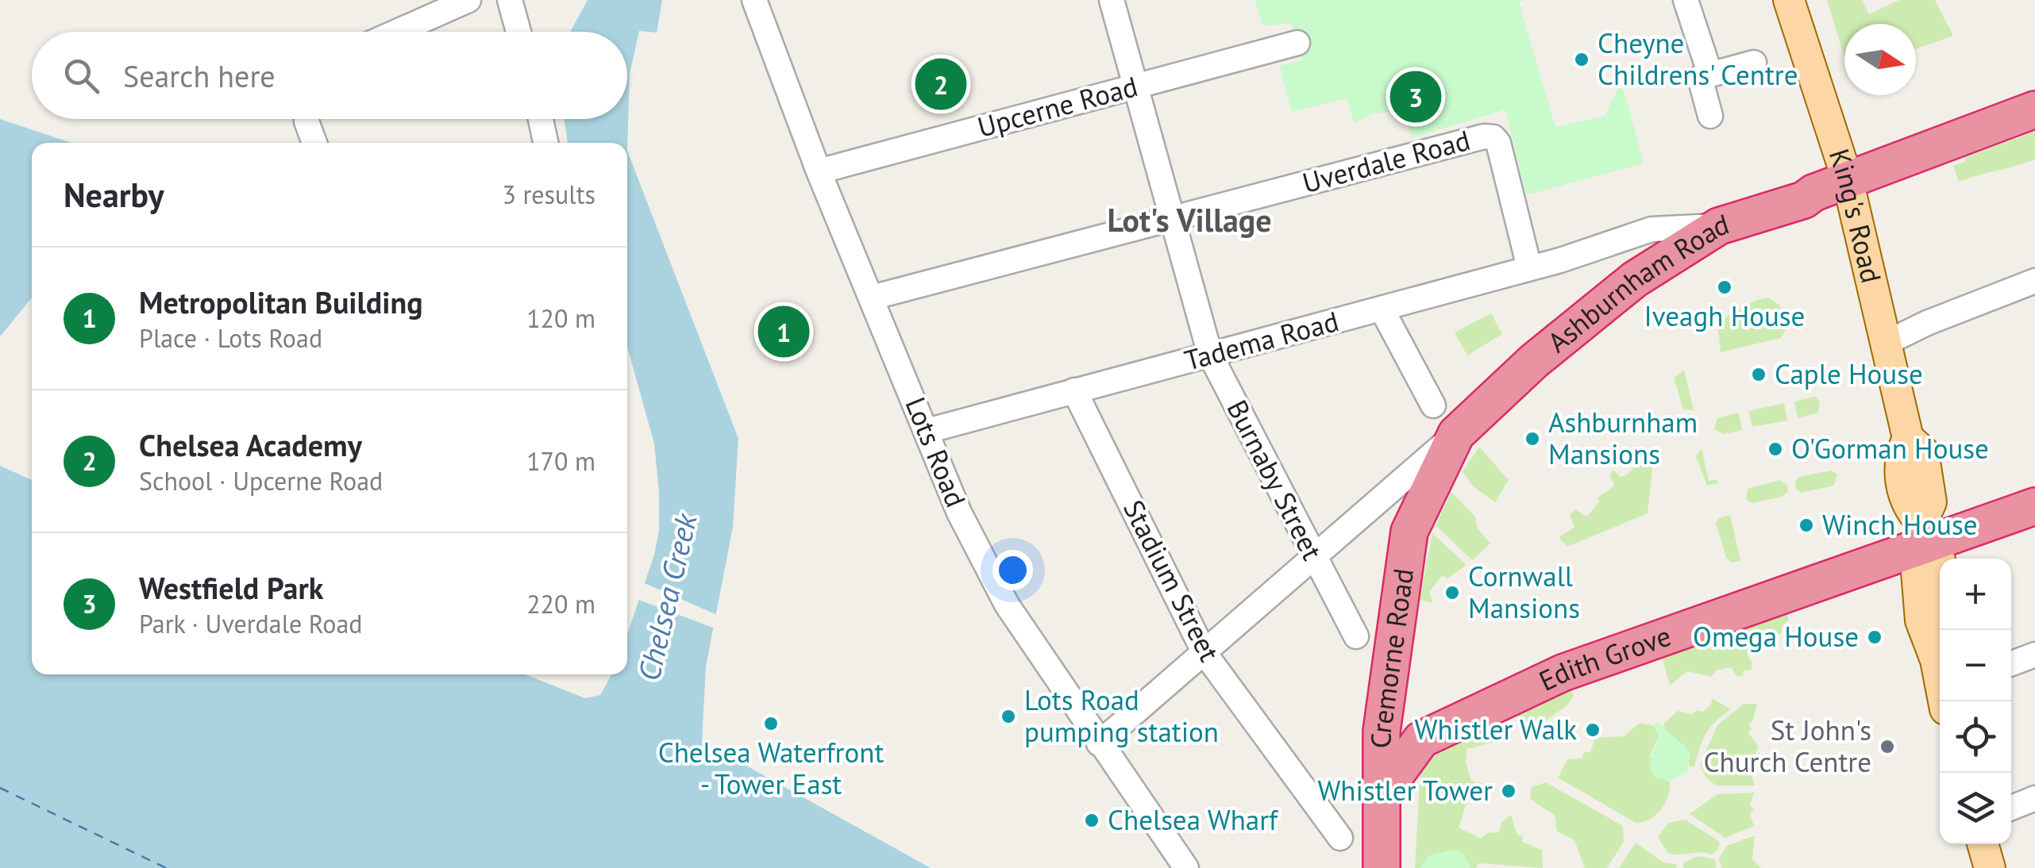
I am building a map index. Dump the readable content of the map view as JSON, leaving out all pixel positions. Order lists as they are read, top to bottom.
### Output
{
  "streets": {
    "highway": ["Ashburnham Road", "Edith Grove", "Cremorne Road"],
    "main road": ["King's Road"],
    "street": [
      "Upcerne Road",
      "Uverdale Road",
      "Tadema Road",
      "Lots Road",
      "Burnaby Street",
      "Stadium Street"
    ]
  },
  "crossings": [
    ["Upcerne Road", "Lots Road"],
    ["Upcerne Road", "Burnaby Street"],
    ["Uverdale Road", "Tadema Road"],
    ["Uverdale Road", "Lots Road"],
    ["Uverdale Road", "Burnaby Street"],
    ["King's Road", "Ashburnham Road"],
    ["King's Road", "Edith Grove"],
    ["Ashburnham Road", "Tadema Road"],
    ["Ashburnham Road", "Lots Road"],
    ["Ashburnham Road", "Burnaby Street"],
    ["Ashburnham Road", "Stadium Street"],
    ["Ashburnham Road", "Cremorne Road"],
    ["Tadema Road", "Lots Road"],
    ["Tadema Road", "Burnaby Street"],
    ["Tadema Road", "Stadium Street"],
    ["Edith Grove", "Cremorne Road"]
  ],
  "districts": ["Lot's Village"],
  "water": ["Chelsea Creek"],
  "places": [
    "Cheyne Childrens' Centre",
    "Iveagh House",
    "Caple House",
    "Ashburnham Mansions",
    "O'Gorman House",
    "Winch House",
    "Cornwall Mansions",
    "Omega House",
    "Lots Road pumping station",
    "Chelsea Waterfront - Tower East",
    "Whistler Walk",
    "St John's Church Centre",
    "Whistler Tower",
    "Chelsea Wharf"
  ],
  "north": "right",
  "page": {
    "search": "Search here",
    "pins": ["2", "3", "1"],
    "heading": ["Nearby", "3 results"],
    "list": [
      {
        "mark": "1",
        "name": "Metropolitan Building",
        "note": "Place · Lots Road",
        "value": "120 m"
      },
      {
        "mark": "2",
        "name": "Chelsea Academy",
        "note": "School · Upcerne Road",
        "value": "170 m"
      },
      {
        "mark": "3",
        "name": "Westfield Park",
        "note": "Park · Uverdale Road",
        "value": "220 m"
      }
    ],
    "map_buttons": ["+", "−"]
  }
}
